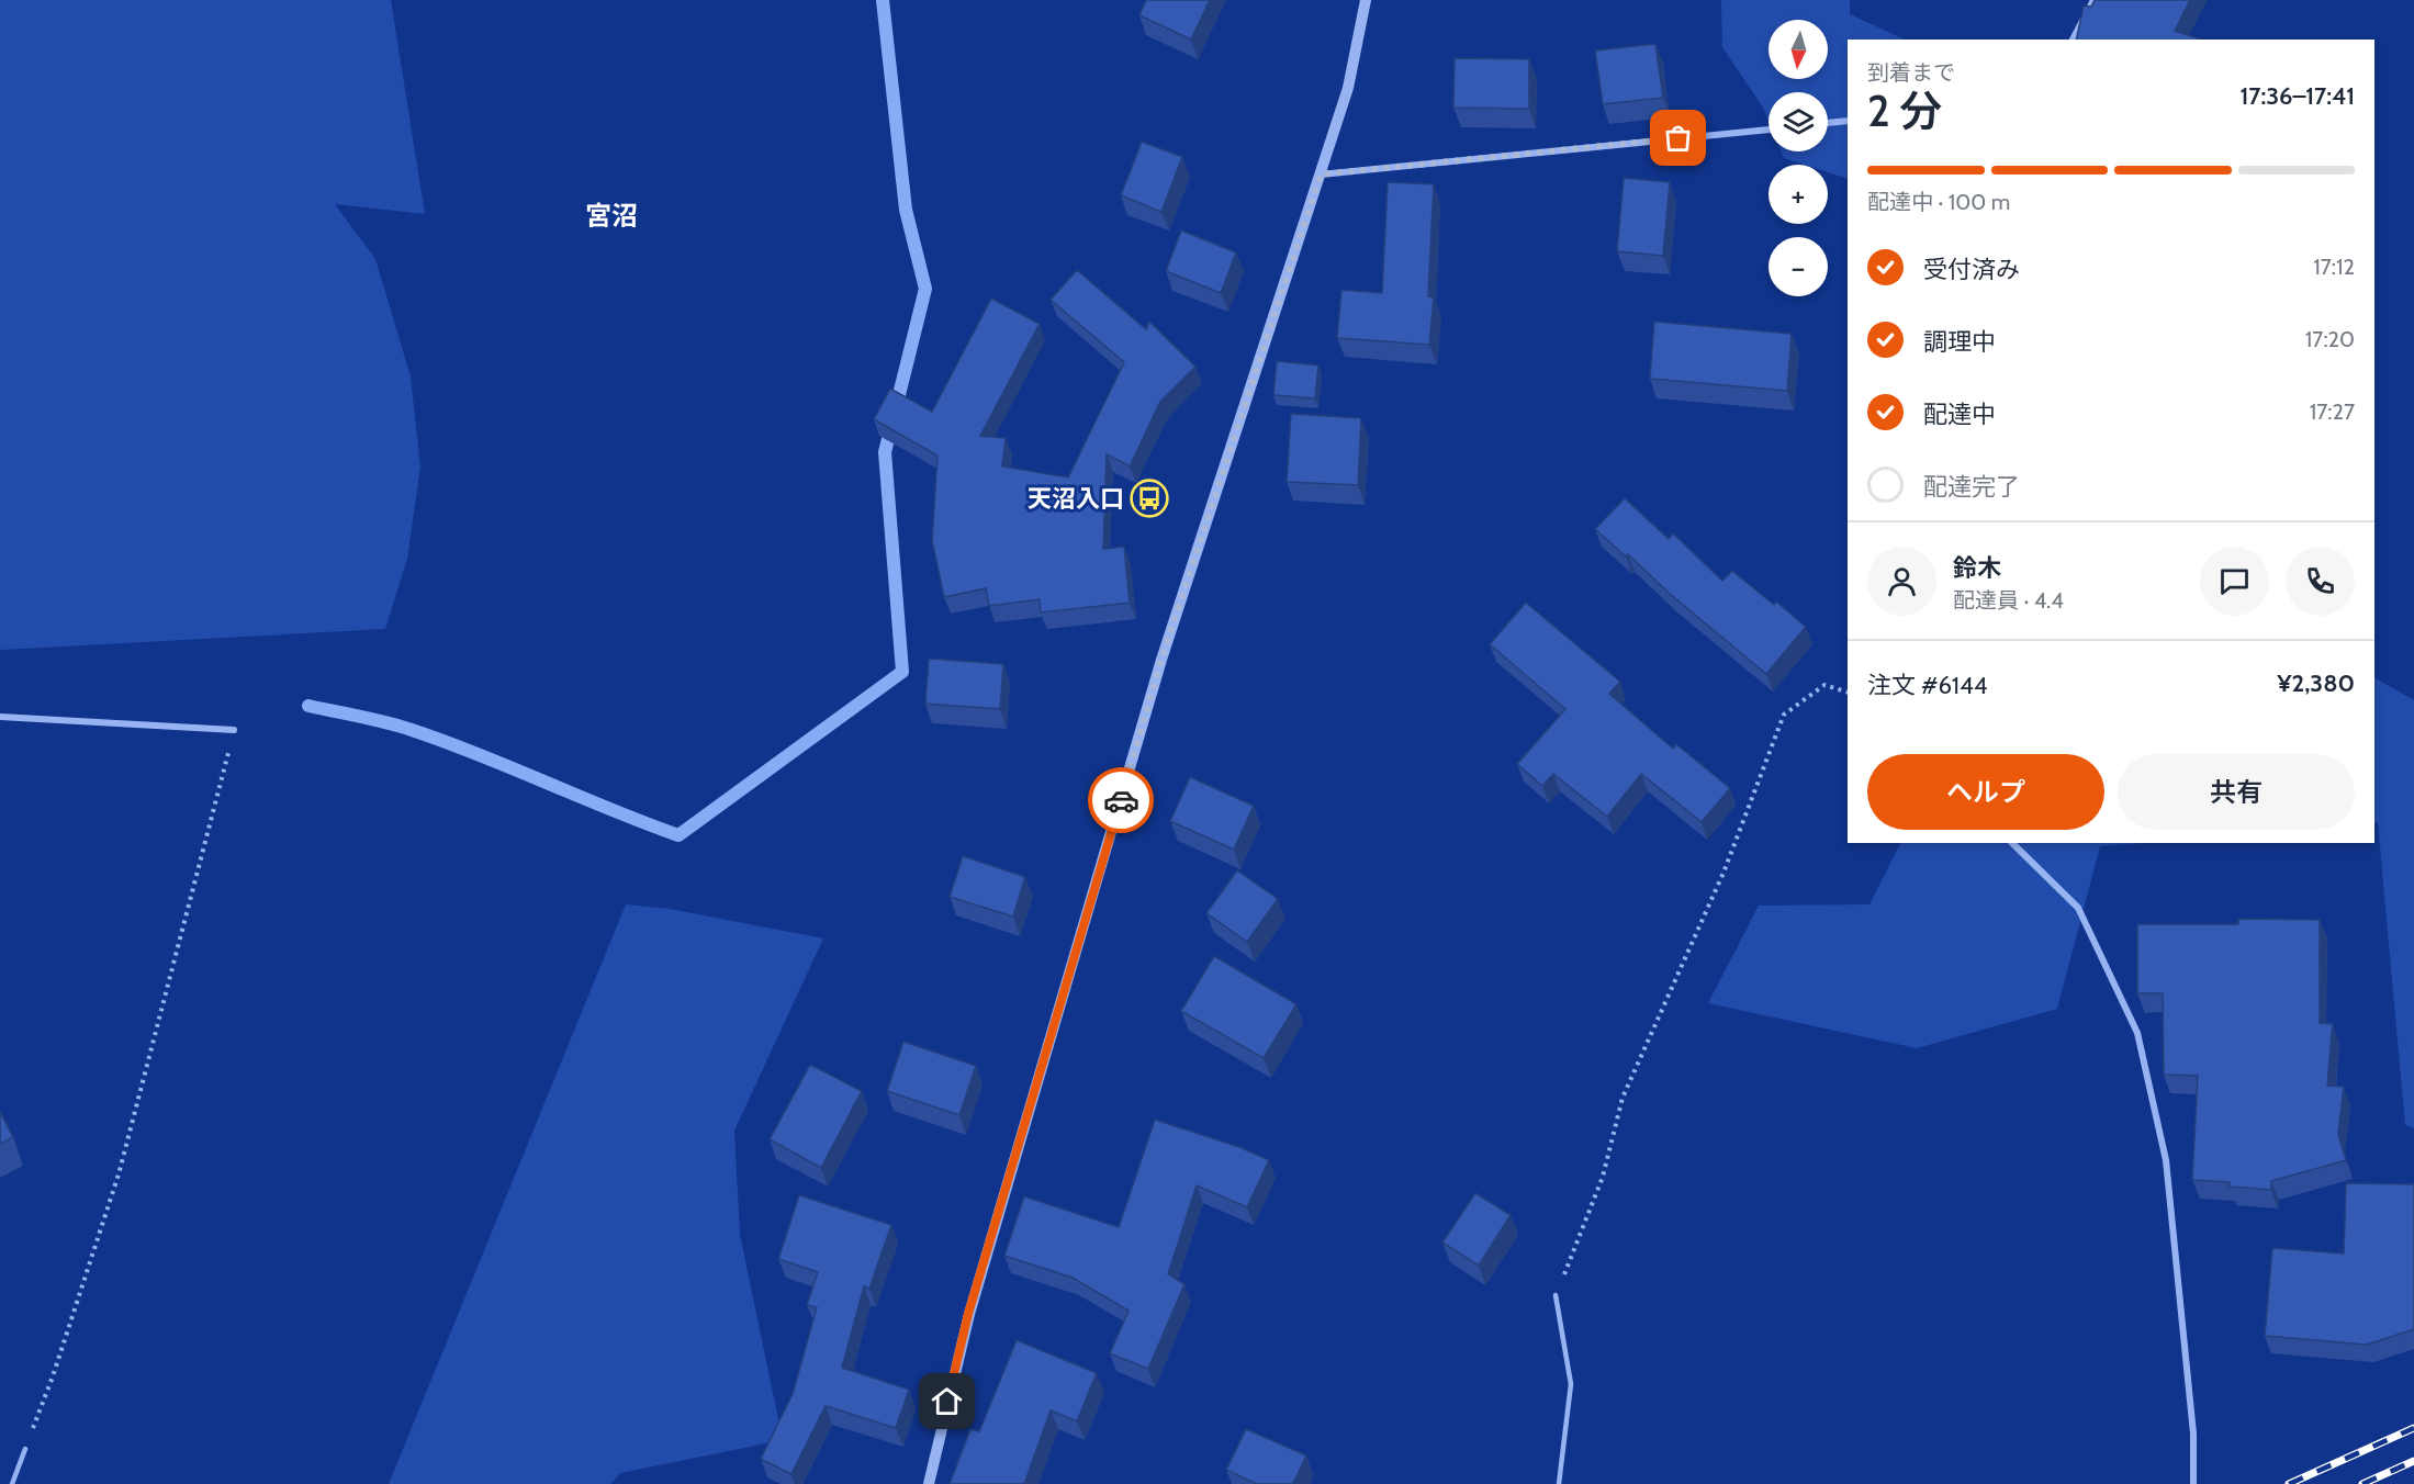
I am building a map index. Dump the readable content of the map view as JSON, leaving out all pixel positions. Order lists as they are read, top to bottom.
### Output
{
  "districts": ["宮沼"],
  "places": {
    "bus stop": ["天沼入口"]
  },
  "north": "bottom",
  "page": {
    "map_buttons": ["+", "−"],
    "heading": ["2 分", "到着まで", "17:36–17:41"],
    "panel": [
      "鈴木",
      "配達員 · 4.4",
      "注文 #6144",
      "¥2,380"
    ],
    "bar": "配達中 · 100 m",
    "list": [
      ["受付済み", "17:12"],
      ["調理中", "17:20"],
      ["配達中", "17:27"],
      "配達完了"
    ],
    "buttons": ["ヘルプ", "共有"]
  }
}
